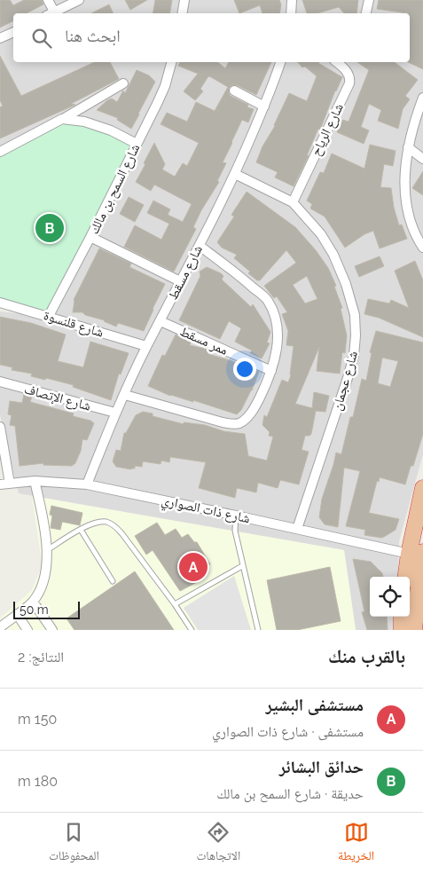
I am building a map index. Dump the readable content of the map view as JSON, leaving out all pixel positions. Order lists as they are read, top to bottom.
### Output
{
  "streets": {
    "street": [
      "شارع الرياح",
      "شارع السمح بن مالك",
      "شارع مسقط",
      "شارع قلنسوة",
      "ممر مسقط",
      "شارع عجمان",
      "شارع الإتصاف",
      "شارع ذات الصواري"
    ]
  },
  "crossings": [
    ["شارع الرياح", "شارع عجمان"],
    ["شارع السمح بن مالك", "شارع قلنسوة"],
    ["شارع مسقط", "شارع قلنسوة"],
    ["شارع مسقط", "ممر مسقط"],
    ["شارع مسقط", "شارع عجمان"],
    ["شارع مسقط", "شارع الإتصاف"],
    ["شارع مسقط", "شارع ذات الصواري"],
    ["شارع عجمان", "شارع ذات الصواري"]
  ],
  "scale_bar": "50 m",
  "page": {
    "search": "ابحث هنا",
    "pins": ["B", "A"],
    "scale": "50 m",
    "heading": ["بالقرب منك", "النتائج: 2"],
    "list": [
      {
        "mark": "A",
        "name": "مستشفى البشير",
        "note": "مستشفى · شارع ذات الصواري",
        "value": "150 m"
      },
      {
        "mark": "B",
        "name": "حدائق البشائر",
        "note": "حديقة · شارع السمح بن مالك",
        "value": "180 m"
      }
    ],
    "nav": ["الخريطة", "الاتجاهات", "المحفوظات"]
  }
}
